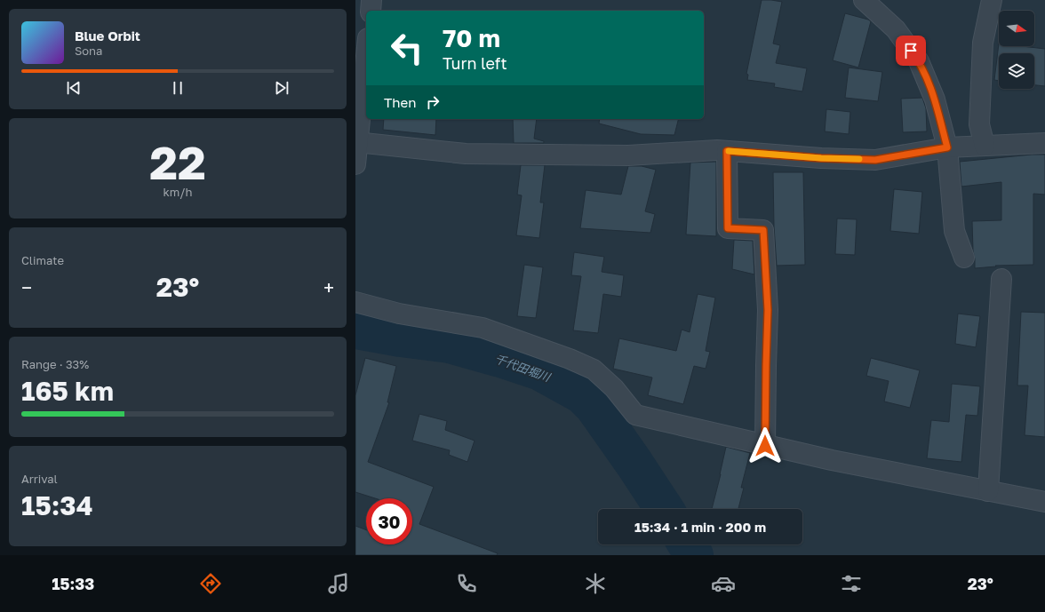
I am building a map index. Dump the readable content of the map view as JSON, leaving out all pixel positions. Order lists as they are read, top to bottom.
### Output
{
  "water": ["千代田堀川"],
  "north": "right",
  "page": {
    "turn": ["70 m", "Turn left"],
    "song": ["Blue Orbit", "Sona"],
    "then": "Then",
    "tile": [
      ["22", "km/h"],
      "Climate",
      ["Range · 33%", "165 km"],
      ["Arrival", "15:34"]
    ],
    "heat": ["−", "23°", "+"],
    "limit": "30",
    "trip": "15:34 · 1 min · 200 m",
    "tabs": ["15:33", "23°"]
  }
}
